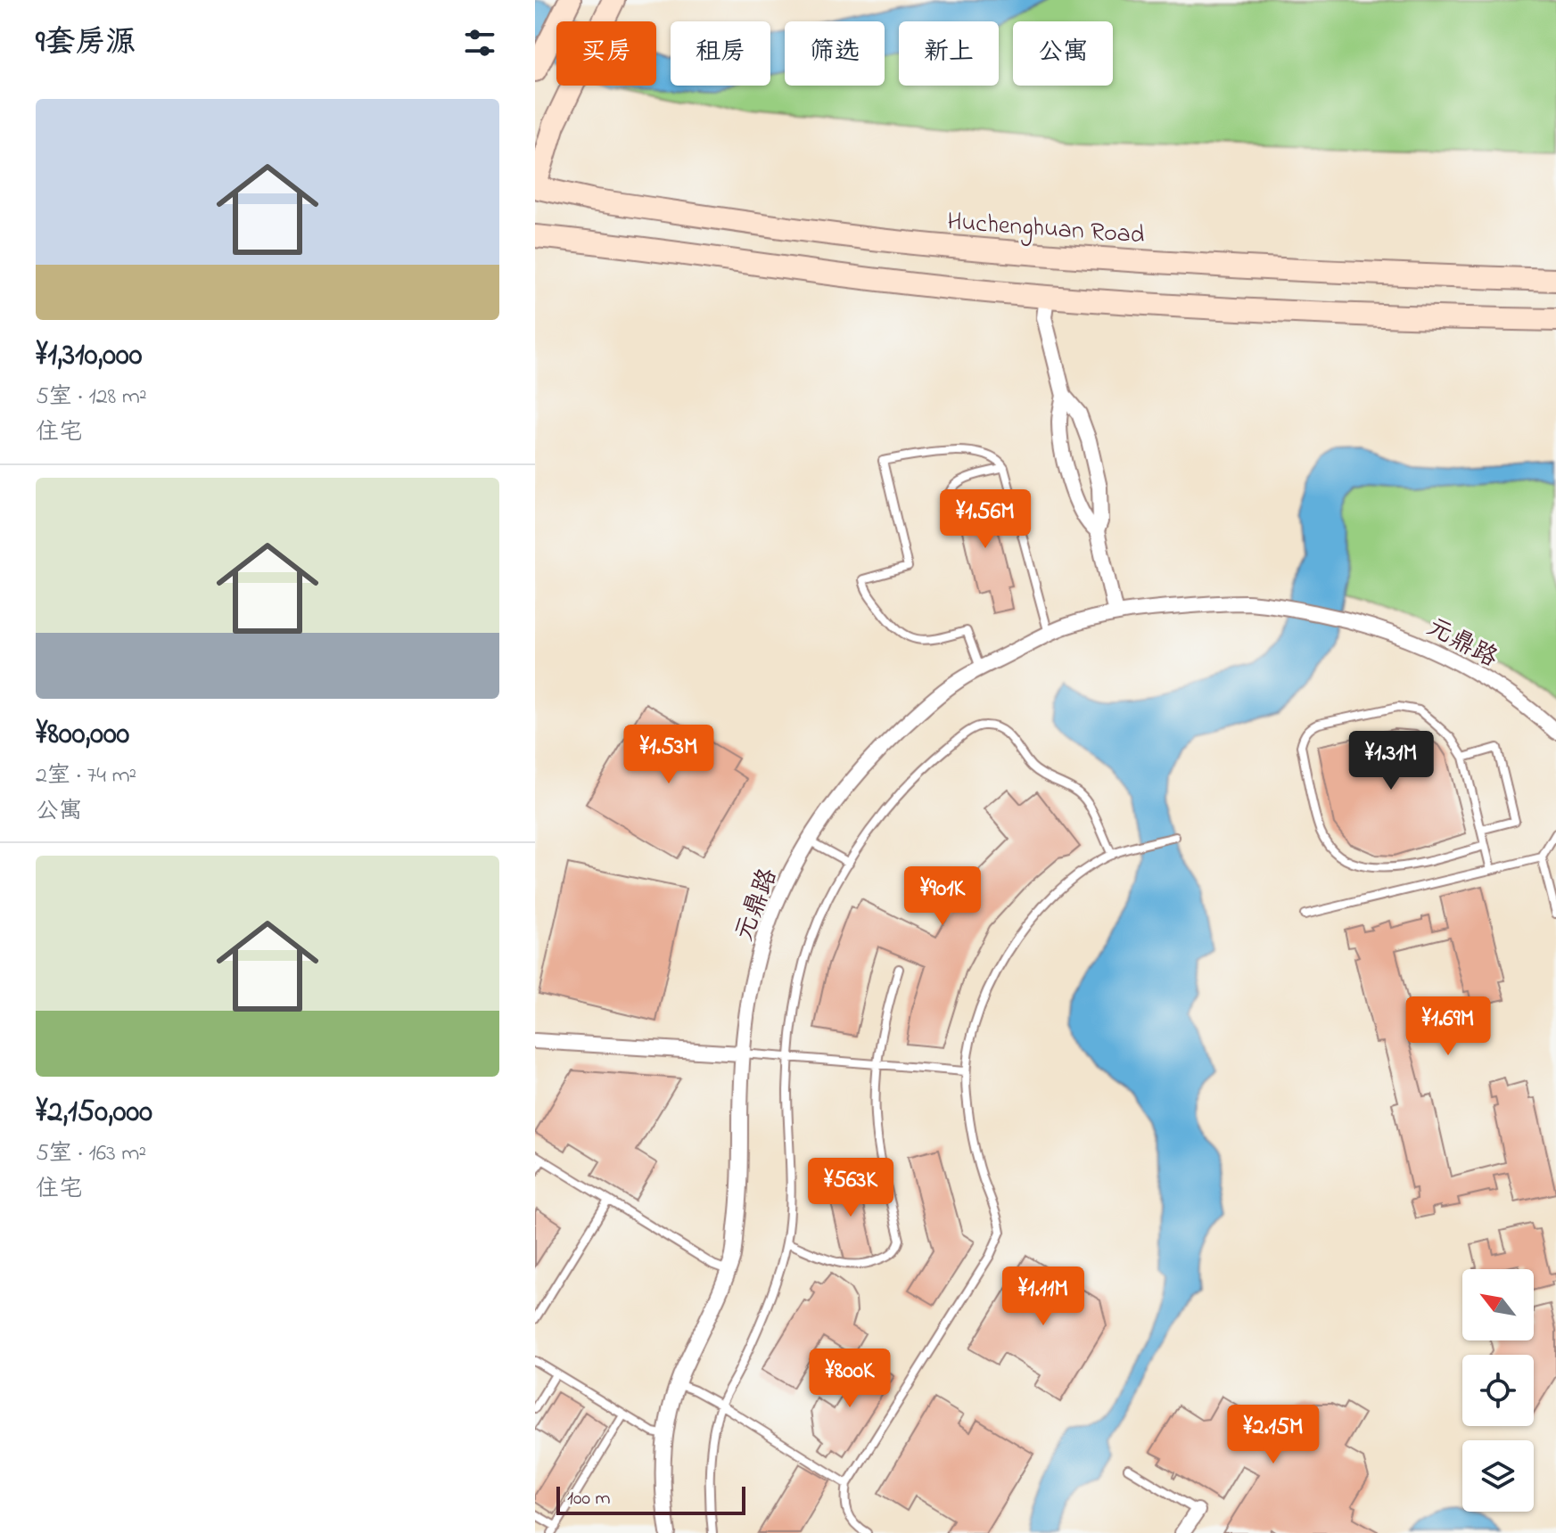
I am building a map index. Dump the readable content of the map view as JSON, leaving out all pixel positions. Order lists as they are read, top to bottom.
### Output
{
  "streets": {
    "main road": ["Huchenghuan Road"],
    "street": ["元鼎路"]
  },
  "scale_bar": "100 m",
  "north": "top left",
  "page": {
    "heading": "9套房源",
    "chip": [
      "买房",
      "租房",
      "筛选",
      "新上",
      "公寓"
    ],
    "list": [
      {
        "name": "¥1,310,000",
        "note": "5室 · 128 m² · 住宅"
      },
      {
        "name": "¥800,000",
        "note": "2室 · 74 m² · 公寓"
      },
      {
        "name": "¥2,150,000",
        "note": "5室 · 163 m² · 住宅"
      }
    ],
    "price": [
      "¥1.56M",
      "¥1.53M",
      "¥1.31M",
      "¥901K",
      "¥1.69M",
      "¥563K",
      "¥1.11M",
      "¥800K",
      "¥2.15M"
    ],
    "scale": "100 m"
  }
}
